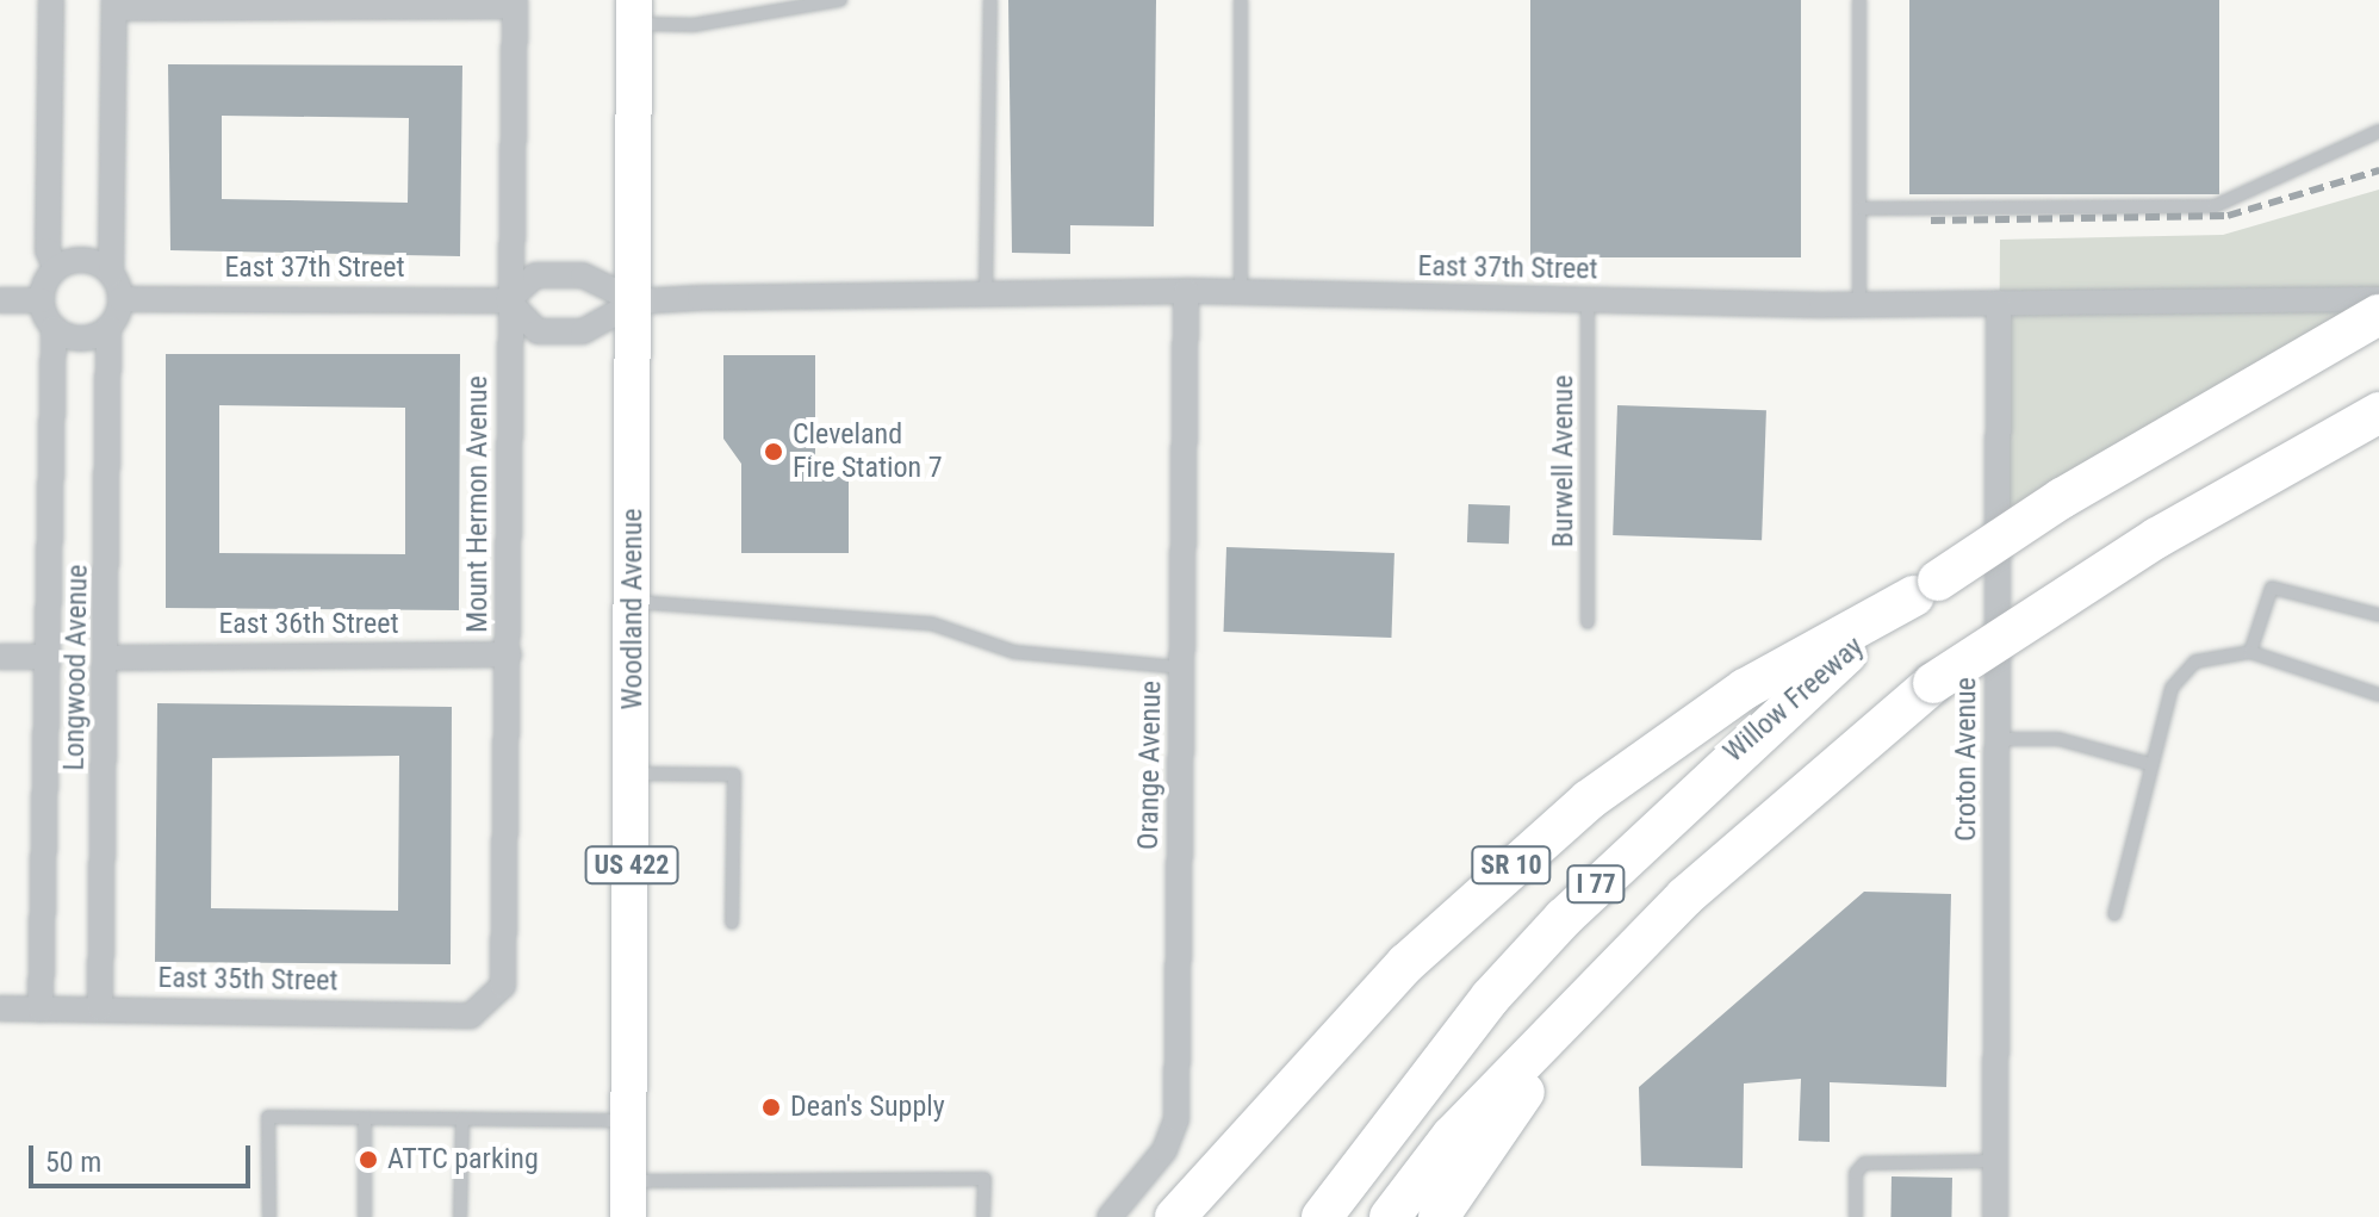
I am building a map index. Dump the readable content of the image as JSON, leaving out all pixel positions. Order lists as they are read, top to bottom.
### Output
{
  "streets": {
    "highway": ["Willow Freeway", "SR 10", "I 77"],
    "main road": ["Woodland Avenue", "US 422"],
    "street": [
      "East 37th Street",
      "Mount Hermon Avenue",
      "East 36th Street",
      "Longwood Avenue",
      "Croton Avenue",
      "Orange Avenue",
      "East 35th Street"
    ],
    "lane": ["Burwell Avenue"]
  },
  "crossings": [
    ["East 37th Street", "Burwell Avenue"],
    ["East 37th Street", "Mount Hermon Avenue"],
    ["East 37th Street", "Woodland Avenue"],
    ["East 37th Street", "Longwood Avenue"],
    ["East 37th Street", "Croton Avenue"],
    ["East 37th Street", "Orange Avenue"],
    ["Mount Hermon Avenue", "East 36th Street"],
    ["Mount Hermon Avenue", "East 35th Street"],
    ["East 36th Street", "Longwood Avenue"],
    ["Longwood Avenue", "East 35th Street"],
    ["Willow Freeway", "SR 10"]
  ],
  "places": ["Cleveland Fire Station 7", "Dean's Supply", "ATTC parking"],
  "scale_bar": "50 m"
}
